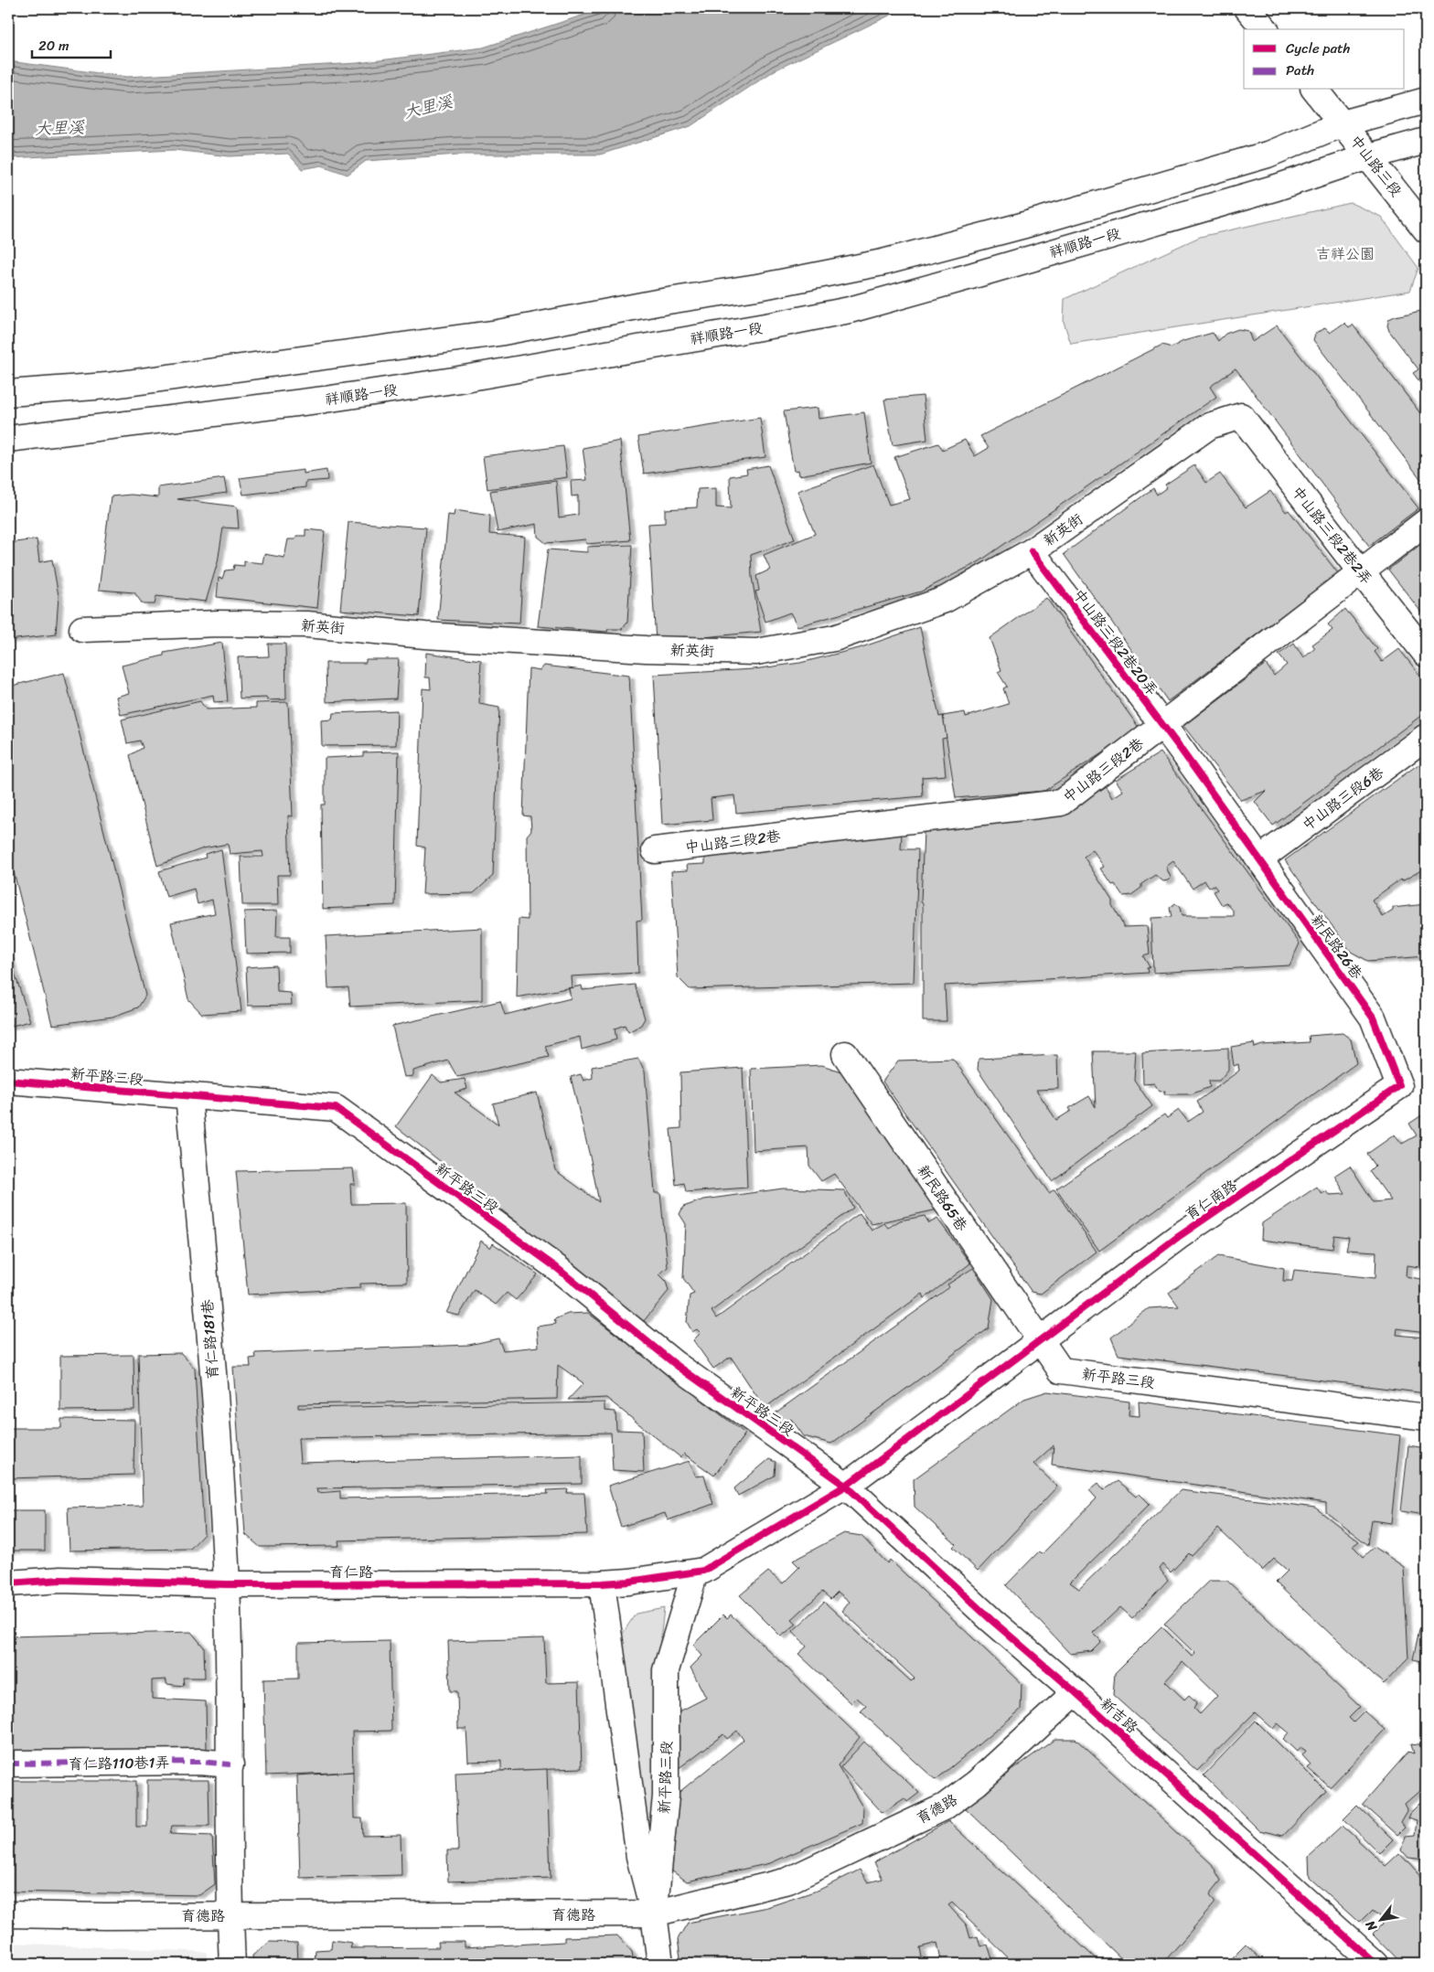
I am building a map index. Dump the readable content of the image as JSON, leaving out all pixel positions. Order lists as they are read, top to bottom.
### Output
{
  "streets": {
    "street": [
      "中山路三段",
      "祥順路一段",
      "新英街",
      "中山路三段2巷2弄",
      "中山路三段2巷20弄",
      "中山路三段2巷",
      "中山路三段6巷",
      "新民路26巷",
      "新平路三段",
      "新民路65巷",
      "育仁南路",
      "育仁路181巷",
      "育仁路",
      "新吉路",
      "育仁路110巷1弄",
      "育德路"
    ]
  },
  "crossings": [
    ["中山路三段", "祥順路一段"],
    ["新英街", "中山路三段2巷2弄"],
    ["新英街", "中山路三段2巷20弄"],
    ["中山路三段2巷2弄", "中山路三段2巷"],
    ["中山路三段2巷20弄", "中山路三段2巷"],
    ["中山路三段2巷20弄", "新民路26巷"],
    ["中山路三段6巷", "新民路26巷"],
    ["新民路26巷", "育仁南路"],
    ["新平路三段", "新民路65巷"],
    ["新平路三段", "育仁南路"],
    ["新平路三段", "育仁路181巷"],
    ["新平路三段", "育仁路"],
    ["新平路三段", "新吉路"],
    ["新平路三段", "育德路"],
    ["新民路65巷", "育仁南路"],
    ["育仁路181巷", "育仁路"],
    ["新吉路", "育德路"]
  ],
  "water": ["大里溪"],
  "parks": ["吉祥公園"],
  "legend": ["Cycle path", "Path"],
  "scale_bar": "20 m",
  "north": "bottom left"
}
